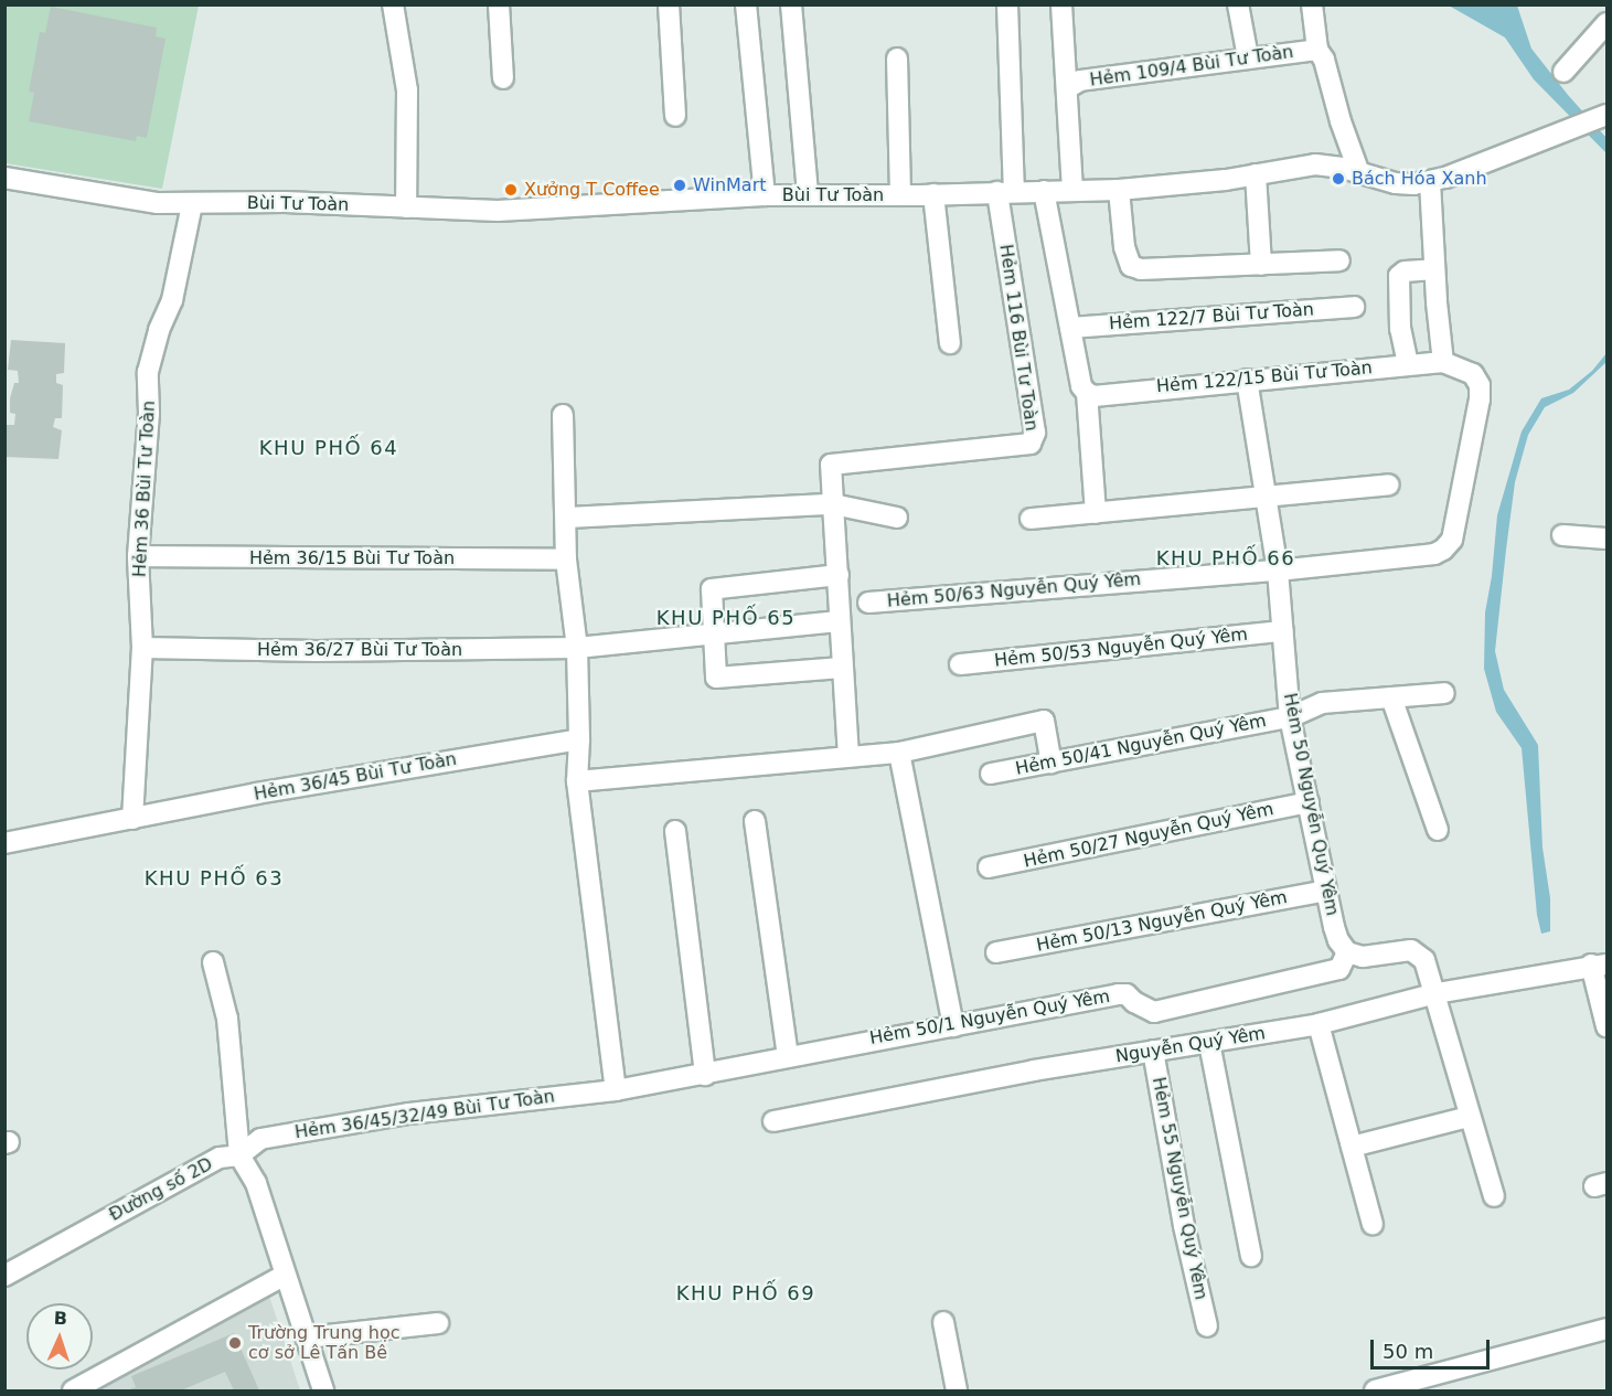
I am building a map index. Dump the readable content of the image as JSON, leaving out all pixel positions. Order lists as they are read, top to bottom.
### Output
{
  "streets": {
    "street": [
      "Hẻm 109/4 Bùi Tư Toàn",
      "Bùi Tư Toàn",
      "Hẻm 122/7 Bùi Tư Toàn",
      "Hẻm 116 Bùi Tư Toàn",
      "Hẻm 122/15 Bùi Tư Toàn",
      "Hẻm 36 Bùi Tư Toàn",
      "Hẻm 36/15 Bùi Tư Toàn",
      "Hẻm 50/63 Nguyễn Quý Yêm",
      "Hẻm 50/53 Nguyễn Quý Yêm",
      "Hẻm 36/27 Bùi Tư Toàn",
      "Hẻm 50/41 Nguyễn Quý Yêm",
      "Hẻm 36/45 Bùi Tư Toàn",
      "Hẻm 50 Nguyễn Quý Yêm",
      "Hẻm 50/27 Nguyễn Quý Yêm",
      "Hẻm 50/13 Nguyễn Quý Yêm",
      "Hẻm 50/1 Nguyễn Quý Yêm",
      "Nguyễn Quý Yêm",
      "Hẻm 36/45/32/49 Bùi Tư Toàn",
      "Hẻm 55 Nguyễn Quý Yêm",
      "Đường số 2D"
    ]
  },
  "crossings": [
    ["Bùi Tư Toàn", "Hẻm 116 Bùi Tư Toàn"],
    ["Bùi Tư Toàn", "Hẻm 36 Bùi Tư Toàn"],
    ["Hẻm 122/15 Bùi Tư Toàn", "Hẻm 50/63 Nguyễn Quý Yêm"],
    ["Hẻm 122/15 Bùi Tư Toàn", "Hẻm 50 Nguyễn Quý Yêm"],
    ["Hẻm 36 Bùi Tư Toàn", "Hẻm 36/15 Bùi Tư Toàn"],
    ["Hẻm 36 Bùi Tư Toàn", "Hẻm 36/27 Bùi Tư Toàn"],
    ["Hẻm 36 Bùi Tư Toàn", "Hẻm 36/45 Bùi Tư Toàn"],
    ["Hẻm 50/63 Nguyễn Quý Yêm", "Hẻm 50 Nguyễn Quý Yêm"],
    ["Hẻm 50/53 Nguyễn Quý Yêm", "Hẻm 50 Nguyễn Quý Yêm"],
    ["Hẻm 50/41 Nguyễn Quý Yêm", "Hẻm 50 Nguyễn Quý Yêm"],
    ["Hẻm 50 Nguyễn Quý Yêm", "Hẻm 50/27 Nguyễn Quý Yêm"],
    ["Hẻm 50 Nguyễn Quý Yêm", "Hẻm 50/13 Nguyễn Quý Yêm"],
    ["Hẻm 50 Nguyễn Quý Yêm", "Hẻm 50/1 Nguyễn Quý Yêm"],
    ["Hẻm 50/1 Nguyễn Quý Yêm", "Hẻm 36/45/32/49 Bùi Tư Toàn"],
    ["Nguyễn Quý Yêm", "Hẻm 55 Nguyễn Quý Yêm"],
    ["Hẻm 36/45/32/49 Bùi Tư Toàn", "Đường số 2D"]
  ],
  "districts": [
    "KHU PHỐ 64",
    "KHU PHỐ 66",
    "KHU PHỐ 65",
    "KHU PHỐ 63",
    "KHU PHỐ 69"
  ],
  "places": [
    "Bách Hóa Xanh",
    "WinMart",
    "Xưởng T Coffee",
    "Trường Trung học cơ sở Lê Tấn Bê"
  ],
  "scale_bar": "50 m",
  "north": "top"
}
